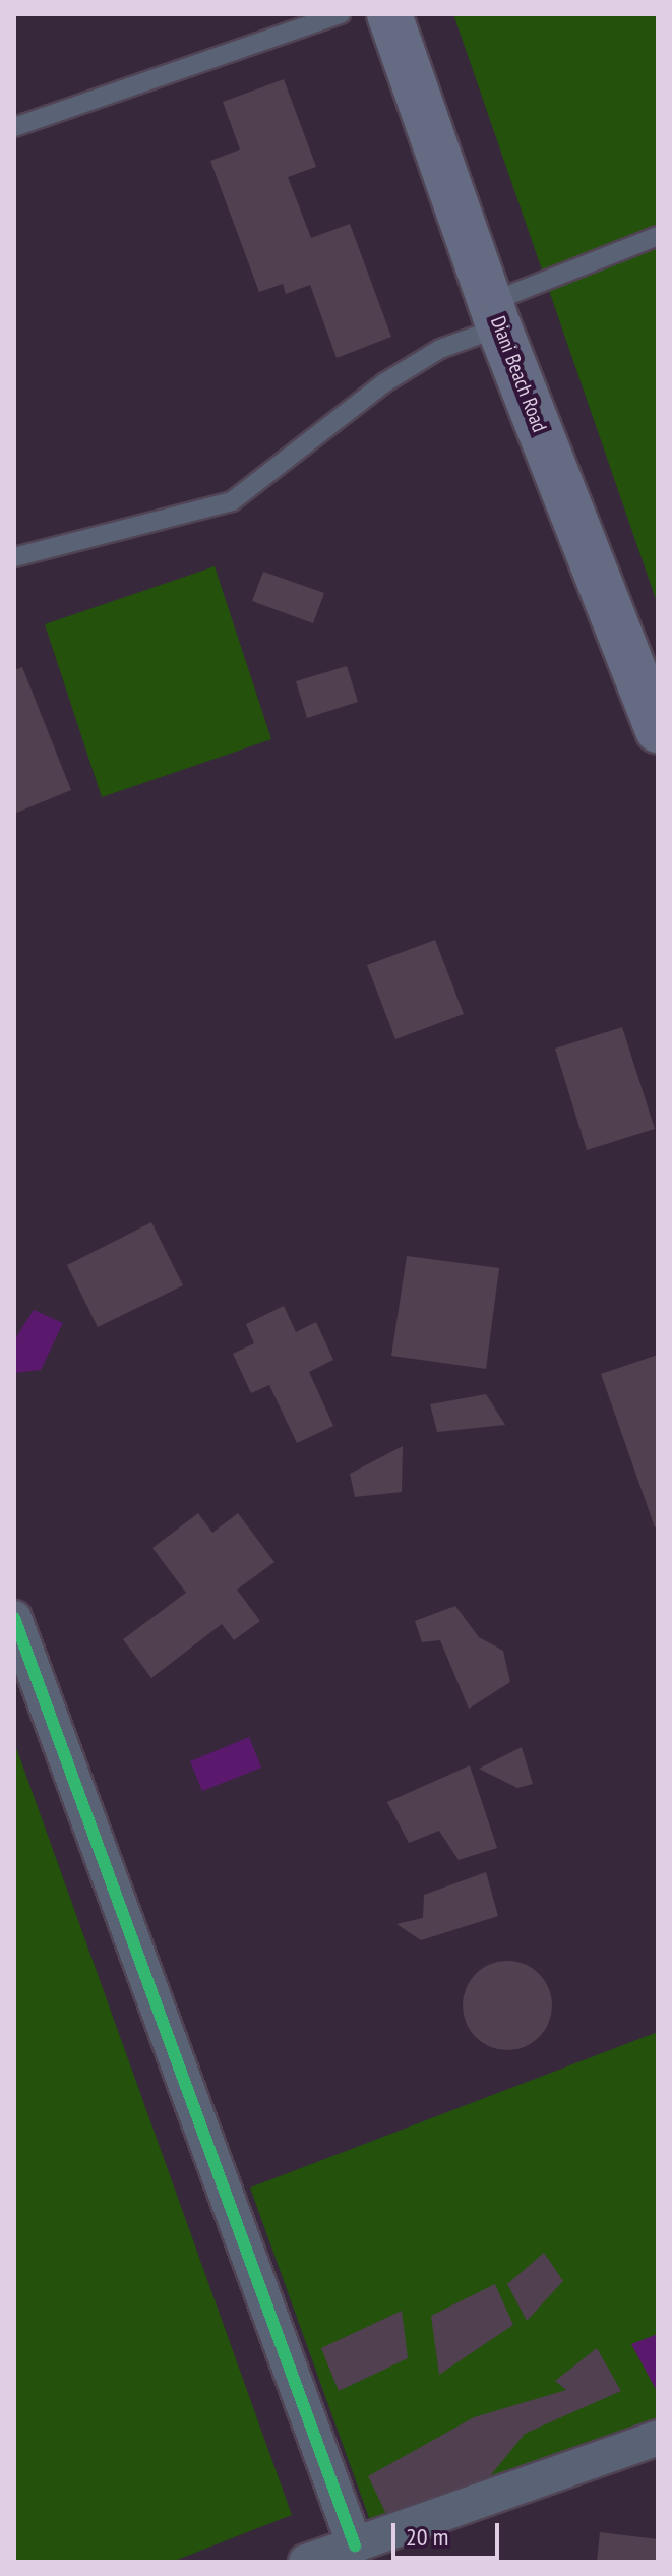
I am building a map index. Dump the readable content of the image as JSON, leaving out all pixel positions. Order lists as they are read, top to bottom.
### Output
{
  "streets": {
    "main road": ["Diani Beach Road"]
  },
  "scale_bar": "20 m"
}
